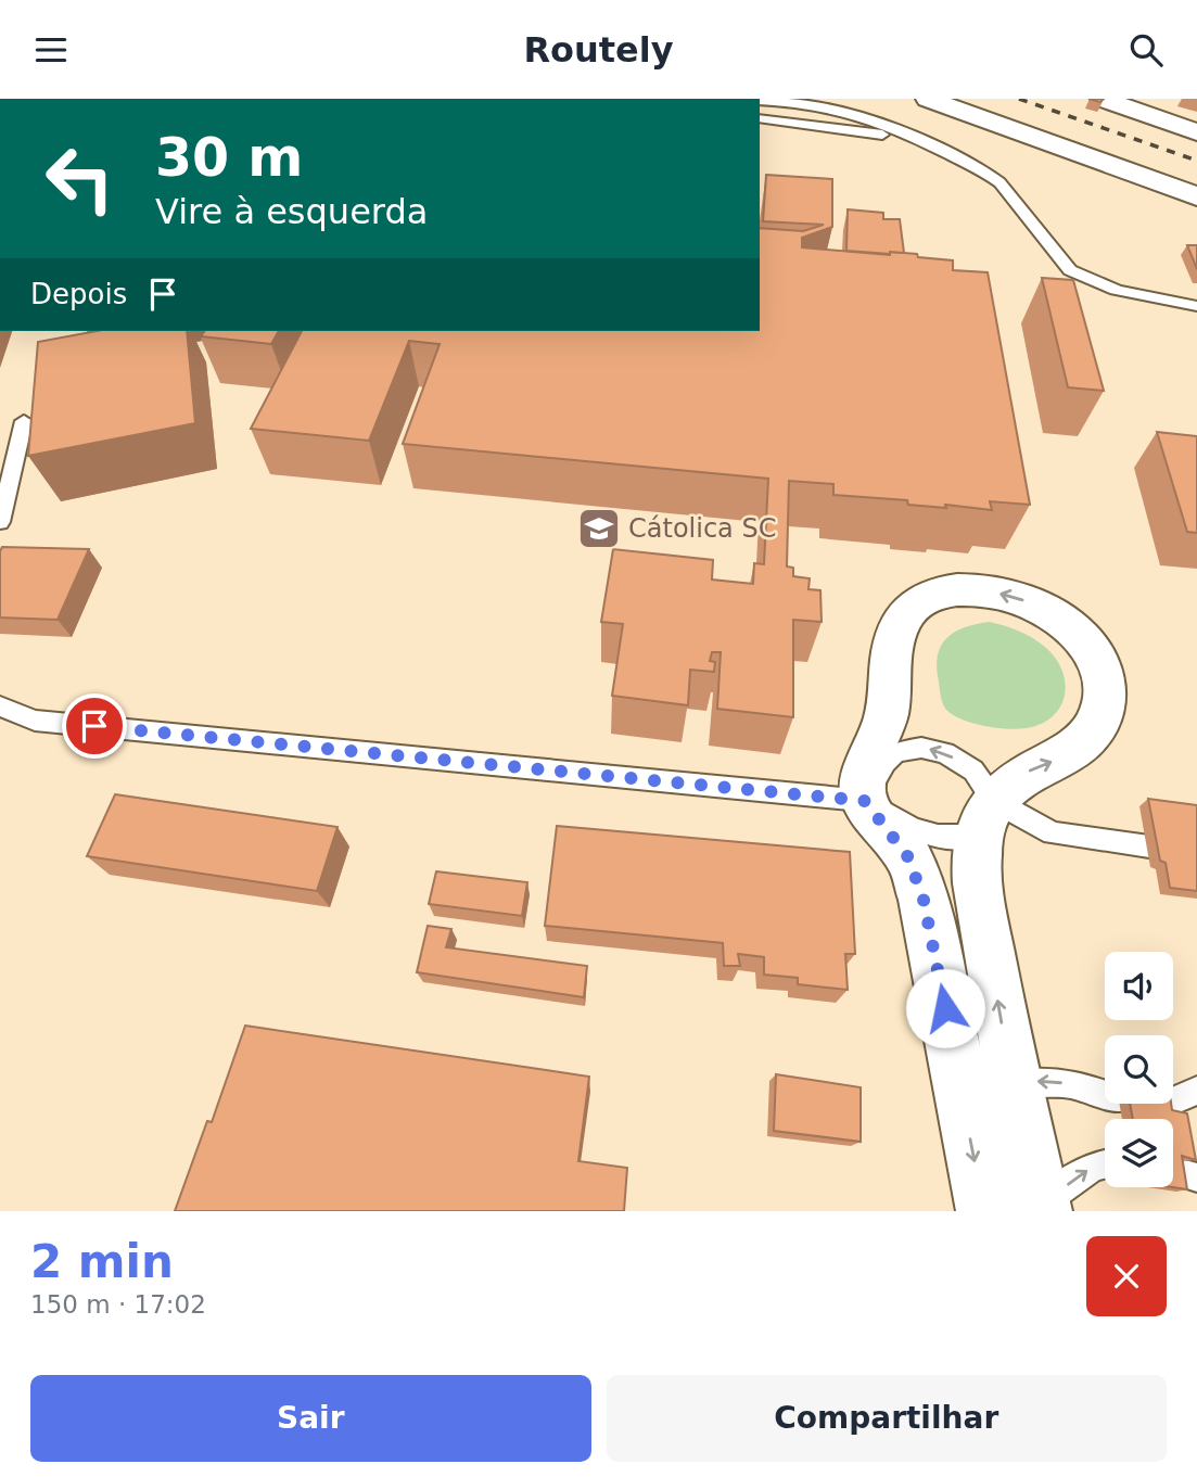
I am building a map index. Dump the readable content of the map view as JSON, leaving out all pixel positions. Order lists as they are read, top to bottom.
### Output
{
  "places": {
    "school or university": ["Cátolica SC"]
  },
  "page": {
    "header": "Routely",
    "turn": ["30 m", "Vire à esquerda"],
    "then": "Depois",
    "heading": ["2 min", "150 m · 17:02"],
    "buttons": ["Sair", "Compartilhar"]
  }
}
